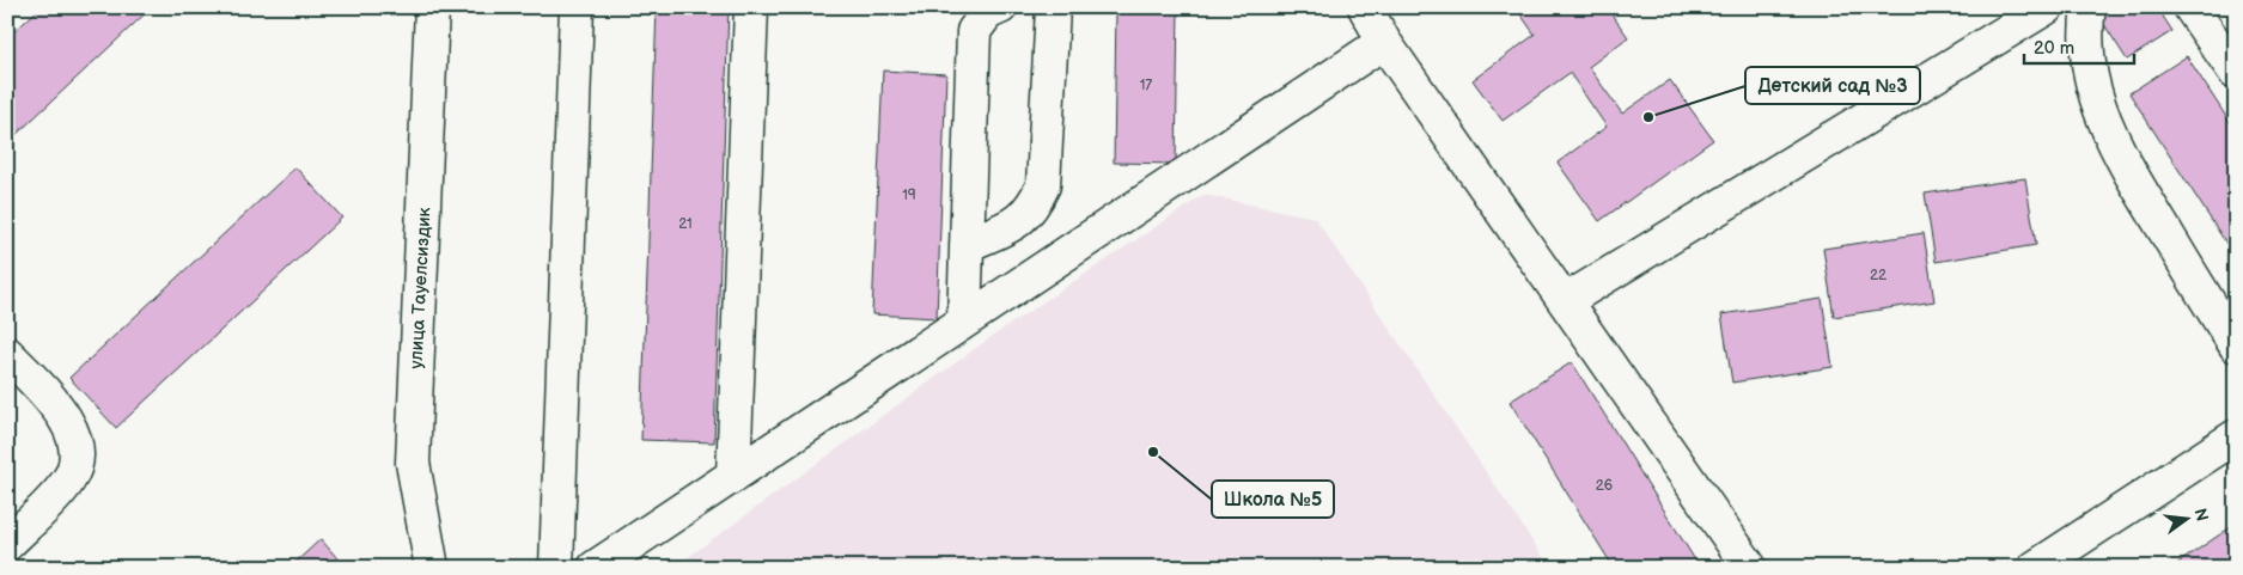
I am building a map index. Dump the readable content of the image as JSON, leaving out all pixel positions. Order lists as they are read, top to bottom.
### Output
{
  "streets": {
    "street": ["улица Тауелсиздик"]
  },
  "places": ["Детский сад №3", "Школа №5"],
  "house_numbers": [
    "17",
    "19",
    "21",
    "22",
    "26"
  ],
  "scale_bar": "20 m",
  "north": "right"
}
